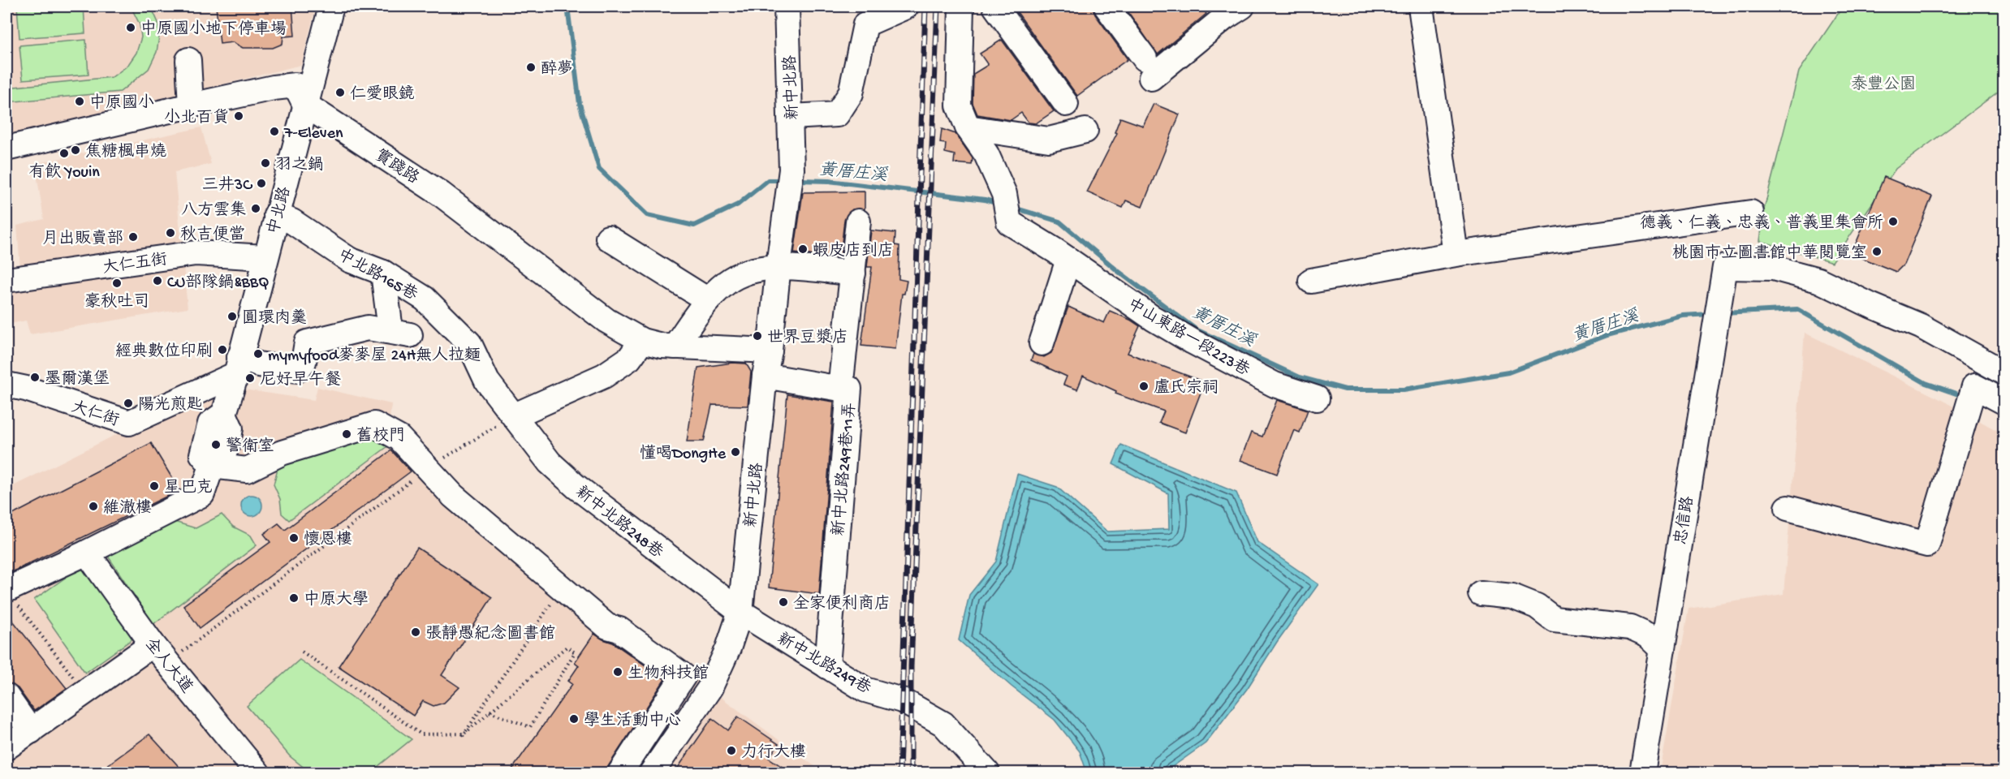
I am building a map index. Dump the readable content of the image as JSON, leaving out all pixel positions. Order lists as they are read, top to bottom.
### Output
{
  "streets": {
    "street": [
      "新中北路",
      "實踐路",
      "中北路",
      "大仁五街",
      "中北路165巷",
      "中山東路一段223巷",
      "大仁街",
      "新中北路249巷11弄",
      "忠信路",
      "新中北路248巷",
      "新中北路249巷",
      "全人大道"
    ]
  },
  "crossings": [
    ["新中北路", "實踐路"],
    ["新中北路", "新中北路248巷"],
    ["新中北路", "新中北路249巷"],
    ["實踐路", "中北路"],
    ["中北路", "大仁五街"],
    ["中北路", "中北路165巷"],
    ["中北路", "大仁街"],
    ["中北路165巷", "新中北路248巷"],
    ["新中北路249巷11弄", "新中北路249巷"],
    ["新中北路248巷", "新中北路249巷"]
  ],
  "water": ["黃厝庄溪"],
  "parks": ["泰豐公園"],
  "places": [
    "中原國小地下停車場",
    "醉夢",
    "仁愛眼鏡",
    "中原國小",
    "小北百貨",
    "7-Eleven",
    "焦糖楓串燒",
    "有飲 Youin",
    "羽之鍋",
    "三井3C",
    "八方雲集",
    "德義、仁義、忠義、普義里集會所",
    "秋吉便當",
    "月出販賣部",
    "蝦皮店到店",
    "桃園市立圖書館中華閱覽室",
    "CU部隊鍋&BBQ",
    "豪秋吐司",
    "圓環肉羹",
    "世界豆漿店",
    "經典數位印刷",
    "mymyfood麥麥屋 24H無人拉麵",
    "墨爾漢堡",
    "尼好早午餐",
    "盧氏宗祠",
    "陽光煎匙",
    "舊校門",
    "警衛室",
    "懂喝DongHe",
    "星巴克",
    "維澈樓",
    "懷恩樓",
    "中原大學",
    "全家便利商店",
    "張靜愚紀念圖書館",
    "生物科技館",
    "學生活動中心",
    "力行大樓"
  ]
}
